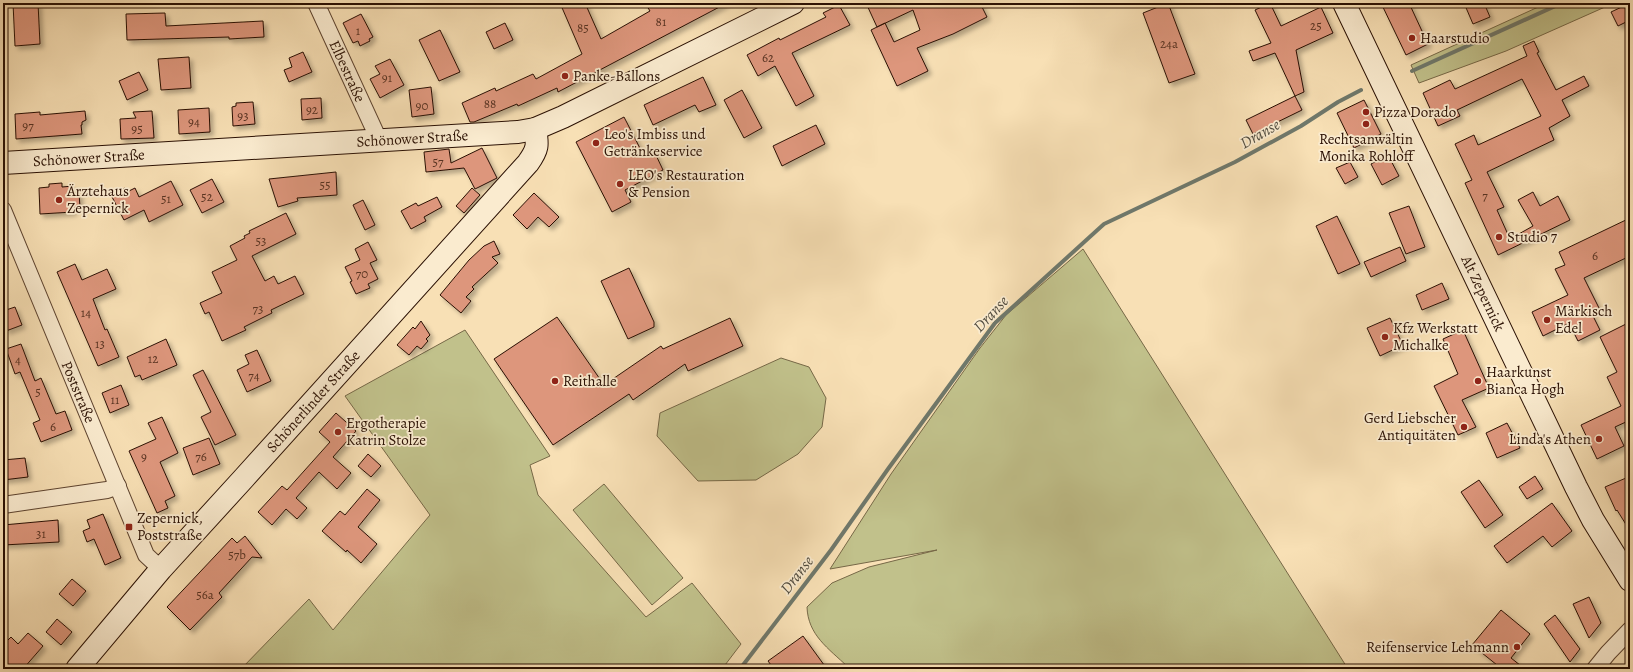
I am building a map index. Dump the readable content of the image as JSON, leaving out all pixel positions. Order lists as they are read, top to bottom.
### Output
{
  "streets": {
    "street": [
      "Elbestraße",
      "Schönower Straße",
      "Alt Zepernick",
      "Poststraße",
      "Schönerlinder Straße"
    ]
  },
  "crossings": [
    ["Elbestraße", "Schönower Straße"],
    ["Schönower Straße", "Schönerlinder Straße"],
    ["Poststraße", "Schönerlinder Straße"]
  ],
  "water": ["Dranse"],
  "places": {
    "other": [
      "Haarstudio",
      "Panke-Ballons",
      "Pizza Dorado",
      "Rechtsanwältin Monika Rohloff",
      "Leo's Imbiss und Getränkeservice",
      "LEO's Restauration & Pension",
      "Ärztehaus Zepernick",
      "Studio 7",
      "Märkisch Edel",
      "Kfz Werkstatt Michalke",
      "Reithalle",
      "Haarkunst Bianca Hogh",
      "Gerd Liebscher Antiquitäten",
      "Ergotherapie Katrin Stolze",
      "Linda's Athen",
      "Reifenservice Lehmann"
    ],
    "transit": ["Zepernick, Poststraße"]
  },
  "house_numbers": [
    "81",
    "25",
    "85",
    "1",
    "24a",
    "62",
    "91",
    "88",
    "90",
    "92",
    "93",
    "94",
    "97",
    "95",
    "57",
    "55",
    "7",
    "52",
    "51",
    "53",
    "6",
    "70",
    "73",
    "14",
    "13",
    "12",
    "4",
    "74",
    "5",
    "11",
    "6",
    "9",
    "76",
    "31",
    "57b",
    "56a"
  ]
}
